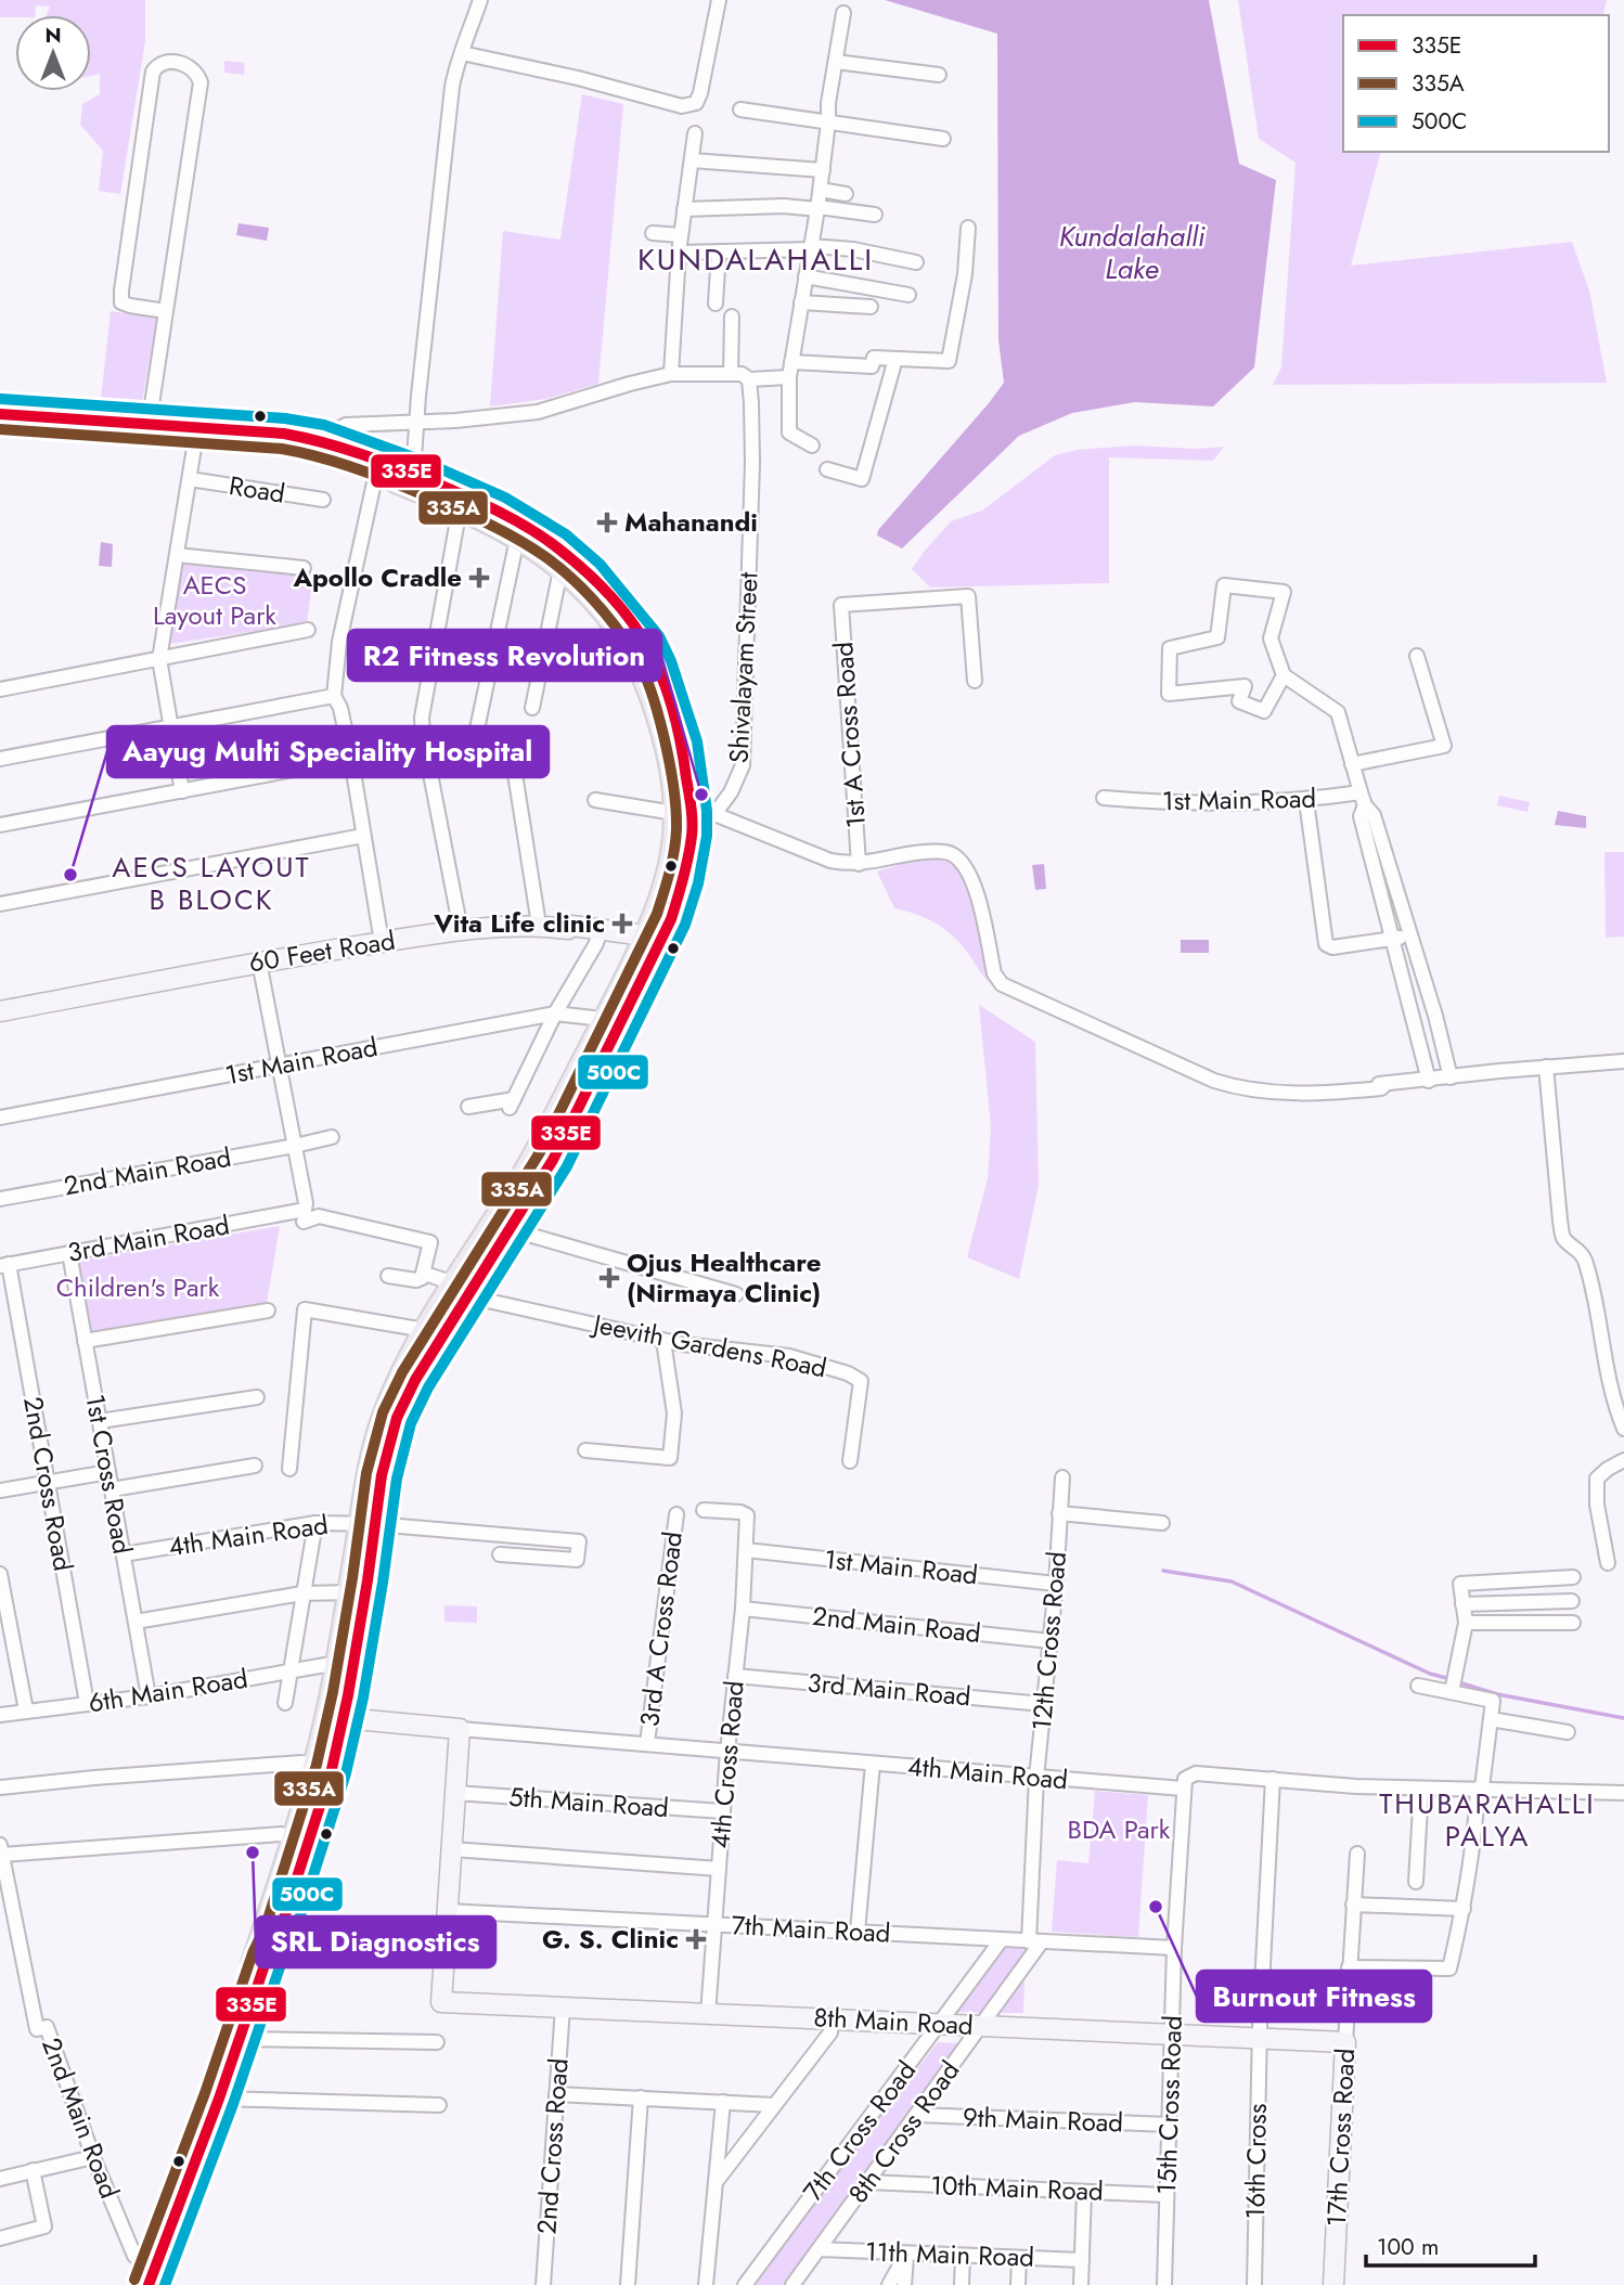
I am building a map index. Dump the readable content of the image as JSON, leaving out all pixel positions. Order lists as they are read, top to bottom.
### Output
{
  "streets": {
    "street": [
      "Road",
      "Shivalayam Street",
      "1st A Cross Road",
      "1st Main Road",
      "60 Feet Road",
      "2nd Main Road",
      "3rd Main Road",
      "Jeevith Gardens Road",
      "1st Cross Road",
      "2nd Cross Road",
      "4th Main Road",
      "3rd A Cross Road",
      "12th Cross Road",
      "6th Main Road",
      "4th Cross Road",
      "5th Main Road",
      "7th Main Road",
      "8th Main Road",
      "15th Cross Road",
      "9th Main Road",
      "7th Cross Road",
      "8th Cross Road",
      "17th Cross Road",
      "16th Cross",
      "10th Main Road",
      "11th Main Road"
    ]
  },
  "crossings": [
    ["1st Main Road", "12th Cross Road"],
    ["1st Main Road", "4th Cross Road"],
    ["2nd Main Road", "12th Cross Road"],
    ["2nd Main Road", "4th Cross Road"],
    ["3rd Main Road", "Jeevith Gardens Road"],
    ["3rd Main Road", "1st Cross Road"],
    ["3rd Main Road", "2nd Cross Road"],
    ["3rd Main Road", "12th Cross Road"],
    ["3rd Main Road", "4th Cross Road"],
    ["1st Cross Road", "4th Main Road"],
    ["1st Cross Road", "6th Main Road"],
    ["2nd Cross Road", "6th Main Road"],
    ["2nd Cross Road", "8th Main Road"],
    ["4th Main Road", "3rd A Cross Road"],
    ["4th Main Road", "12th Cross Road"],
    ["4th Main Road", "4th Cross Road"],
    ["4th Main Road", "15th Cross Road"],
    ["12th Cross Road", "7th Main Road"],
    ["12th Cross Road", "8th Cross Road"],
    ["4th Cross Road", "5th Main Road"],
    ["4th Cross Road", "7th Main Road"],
    ["4th Cross Road", "8th Main Road"],
    ["7th Main Road", "8th Main Road"],
    ["7th Main Road", "15th Cross Road"],
    ["7th Main Road", "7th Cross Road"],
    ["7th Main Road", "8th Cross Road"],
    ["8th Main Road", "15th Cross Road"],
    ["8th Main Road", "7th Cross Road"],
    ["8th Main Road", "8th Cross Road"],
    ["8th Main Road", "17th Cross Road"],
    ["8th Main Road", "16th Cross"],
    ["15th Cross Road", "9th Main Road"],
    ["15th Cross Road", "10th Main Road"],
    ["9th Main Road", "8th Cross Road"],
    ["8th Cross Road", "10th Main Road"],
    ["8th Cross Road", "11th Main Road"]
  ],
  "districts": ["KUNDALAHALLI", "AECS LAYOUT B BLOCK", "THUBARAHALLI PALYA"],
  "water": ["Kundalahalli Lake"],
  "parks": ["AECS Layout Park", "Children's Park", "BDA Park"],
  "places": {
    "health": [
      "Mahanandi",
      "Apollo Cradle",
      "Vita Life clinic",
      "Ojus Healthcare (Nirmaya Clinic)",
      "G. S. Clinic"
    ],
    "other": [
      "R2 Fitness Revolution",
      "Aayug Multi Speciality Hospital",
      "SRL Diagnostics",
      "Burnout Fitness"
    ]
  },
  "lines": ["transit line 500C", "transit line 335E", "transit line 335A"],
  "legend": ["335E", "335A", "500C"],
  "scale_bar": "100 m",
  "north": "top"
}
